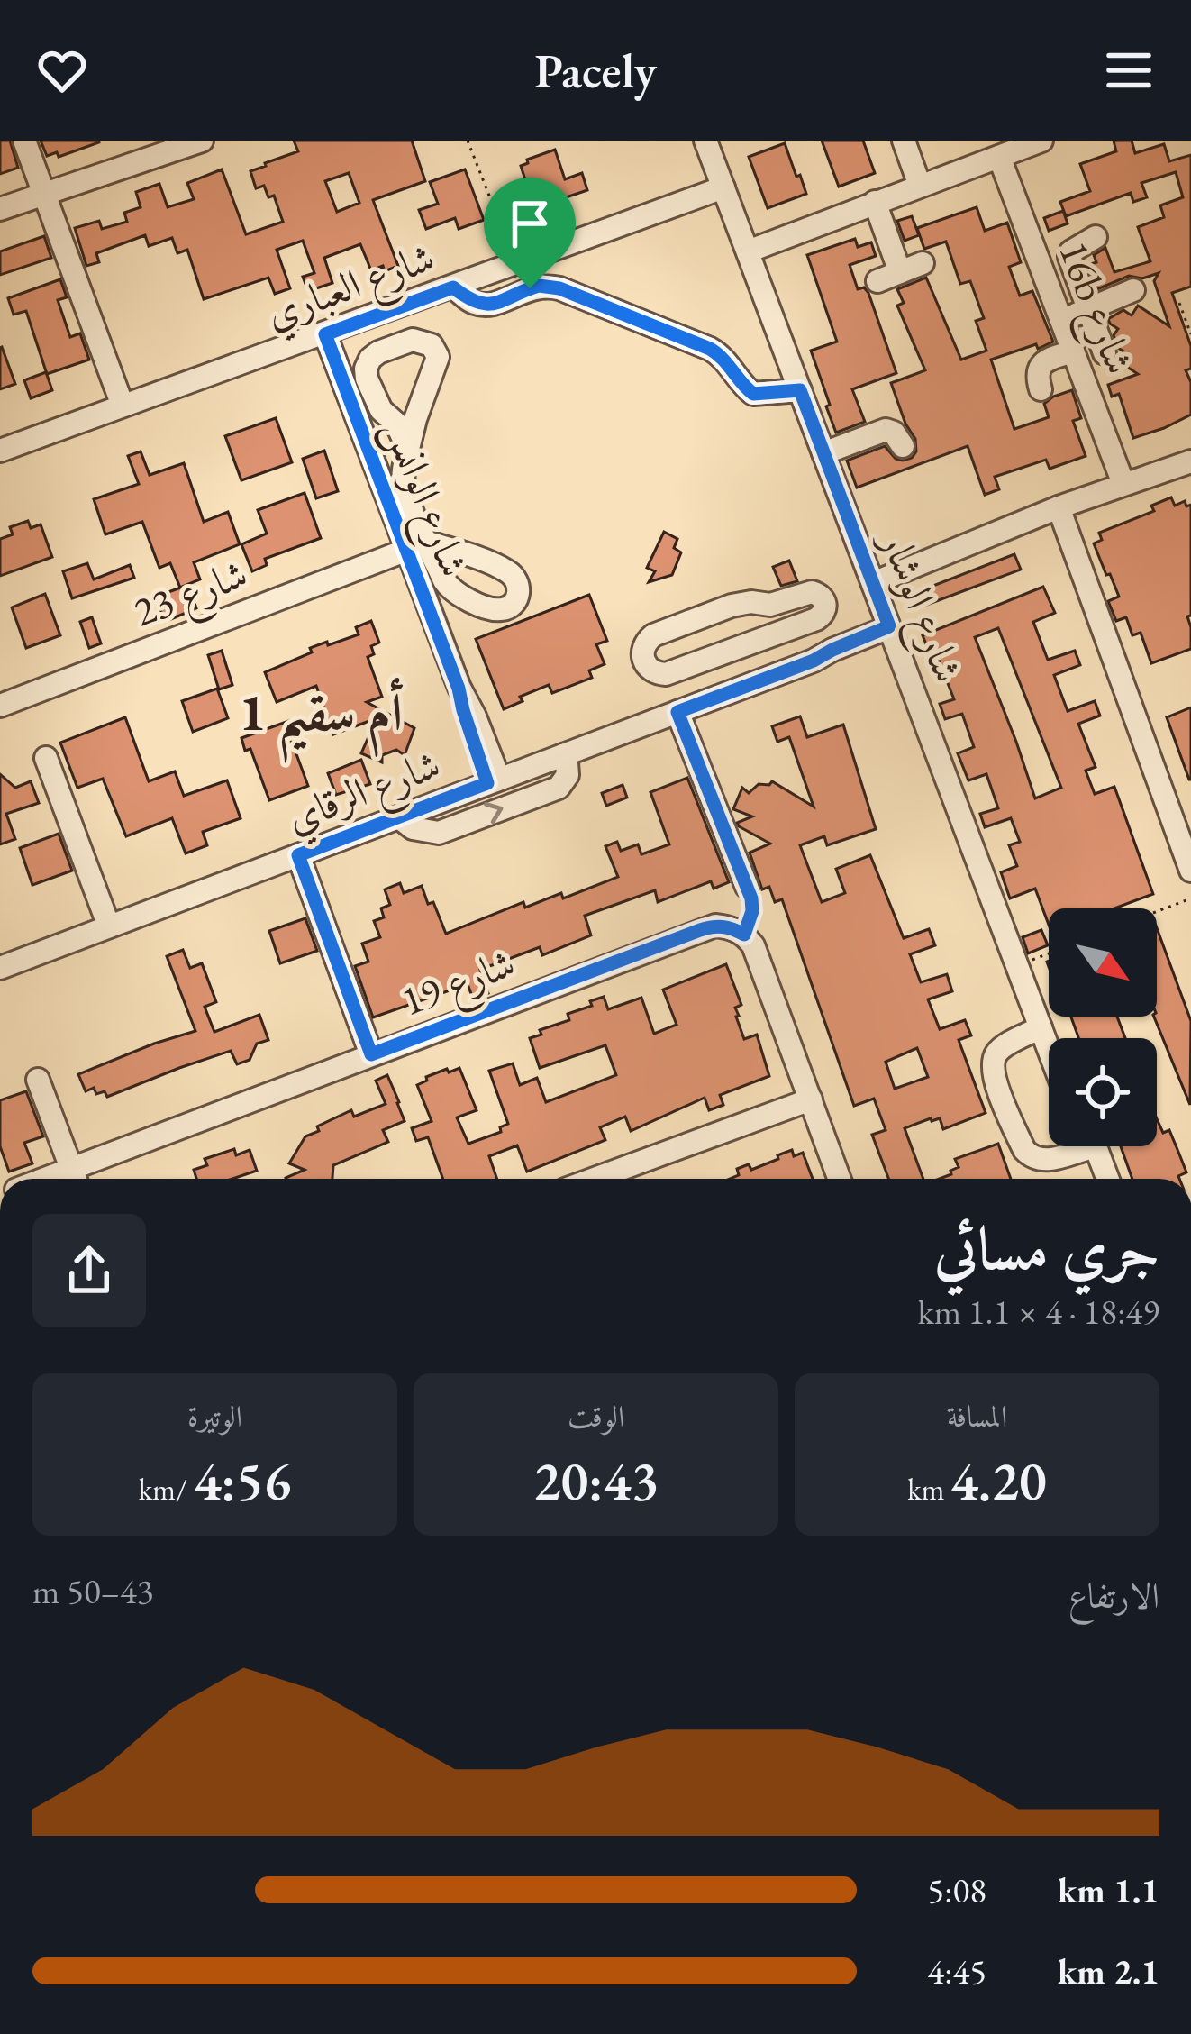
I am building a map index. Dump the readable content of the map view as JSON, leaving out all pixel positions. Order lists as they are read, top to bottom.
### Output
{
  "streets": {
    "street": [
      "شارع العباري",
      "16b شارع",
      "شارع الوانس",
      "شارع 23",
      "شارع الوشار",
      "شارع الرقاي",
      "شارع 19"
    ]
  },
  "crossings": [
    ["شارع العباري", "شارع الوانس"],
    ["شارع العباري", "شارع الوشار"],
    ["شارع الوانس", "شارع 23"],
    ["شارع الوانس", "شارع الرقاي"],
    ["شارع الوشار", "شارع الرقاي"]
  ],
  "districts": ["أم سقيم 1"],
  "north": "bottom right",
  "page": {
    "header": "Pacely",
    "heading": ["جري مسائي", "18:49 · 4 × 1.1 km"],
    "stats": [
      ["المسافة", "4.20 km"],
      ["الوقت", "20:43"],
      ["الوتيرة", "4:56 /km"]
    ],
    "chart": ["الارتفاع", "43–50 m"],
    "list": [
      {
        "name": "1.1 km",
        "note": "5:08"
      },
      {
        "name": "2.1 km",
        "note": "4:45"
      }
    ]
  }
}
